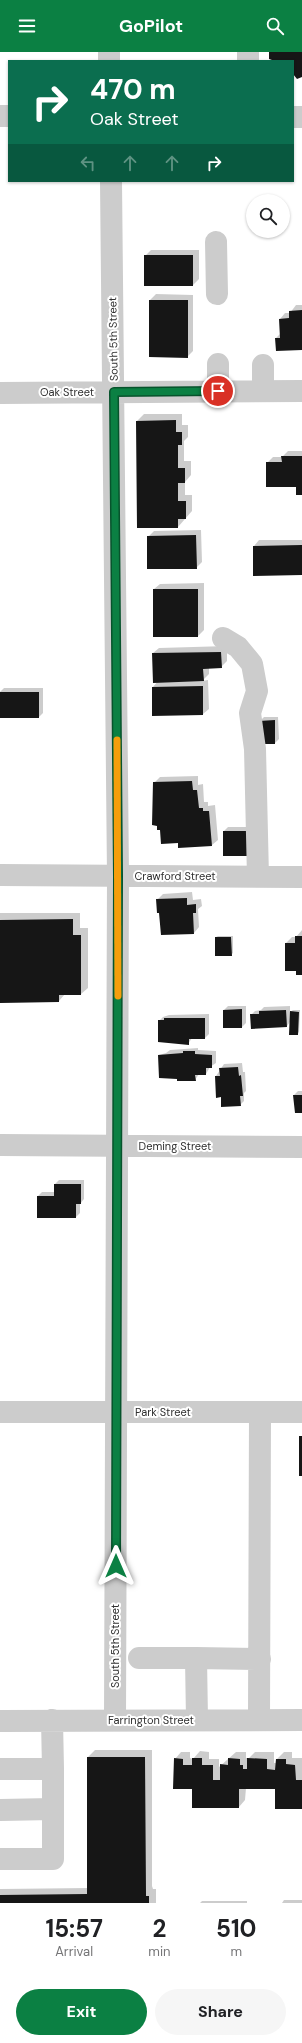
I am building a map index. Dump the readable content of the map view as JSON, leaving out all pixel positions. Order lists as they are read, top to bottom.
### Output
{
  "streets": {
    "street": [
      "South 5th Street",
      "Oak Street",
      "Crawford Street",
      "Deming Street",
      "Park Street",
      "Farrington Street"
    ]
  },
  "crossings": [
    ["South 5th Street", "Oak Street"],
    ["South 5th Street", "Crawford Street"],
    ["South 5th Street", "Deming Street"],
    ["South 5th Street", "Park Street"],
    ["South 5th Street", "Farrington Street"]
  ],
  "page": {
    "header": "GoPilot",
    "turn": ["470 m", "Oak Street"],
    "eta": [
      "15:57",
      "Arrival",
      "2",
      "min",
      "510",
      "m"
    ],
    "buttons": ["Exit", "Share"]
  }
}
